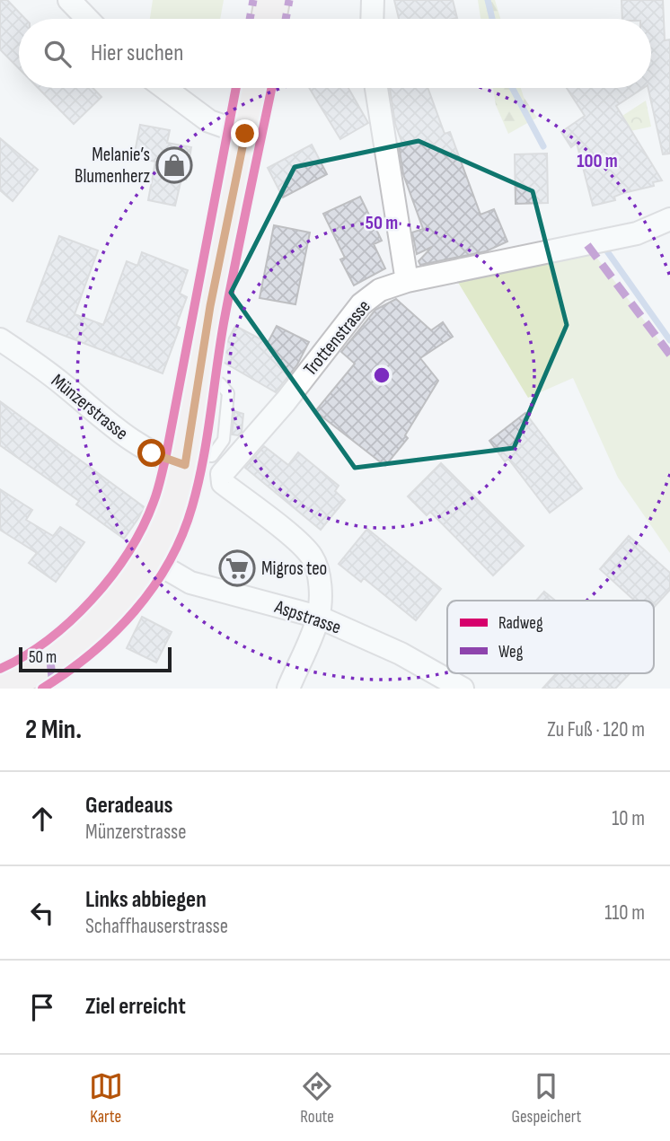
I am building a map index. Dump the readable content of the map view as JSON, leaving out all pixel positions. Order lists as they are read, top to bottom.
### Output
{
  "streets": {
    "street": ["Trottenstrasse", "Münzerstrasse", "Aspstrasse"]
  },
  "crossings": [
    ["Trottenstrasse", "Aspstrasse"]
  ],
  "places": {
    "shop": ["Melanie’s Blumenherz"],
    "supermarket": ["Migros teo"]
  },
  "legend": ["Radweg", "Weg"],
  "scale_bar": "50 m",
  "page": {
    "search": "Hier suchen",
    "scale": "50 m",
    "heading": ["2 Min.", "Zu Fuß · 120 m"],
    "list": [
      ["Geradeaus", "Münzerstrasse", "10 m"],
      ["Links abbiegen", "Schaffhauserstrasse", "110 m"],
      "Ziel erreicht"
    ],
    "nav": ["Karte", "Route", "Gespeichert"]
  },
  "rings": ["100 m", "50 m"]
}
